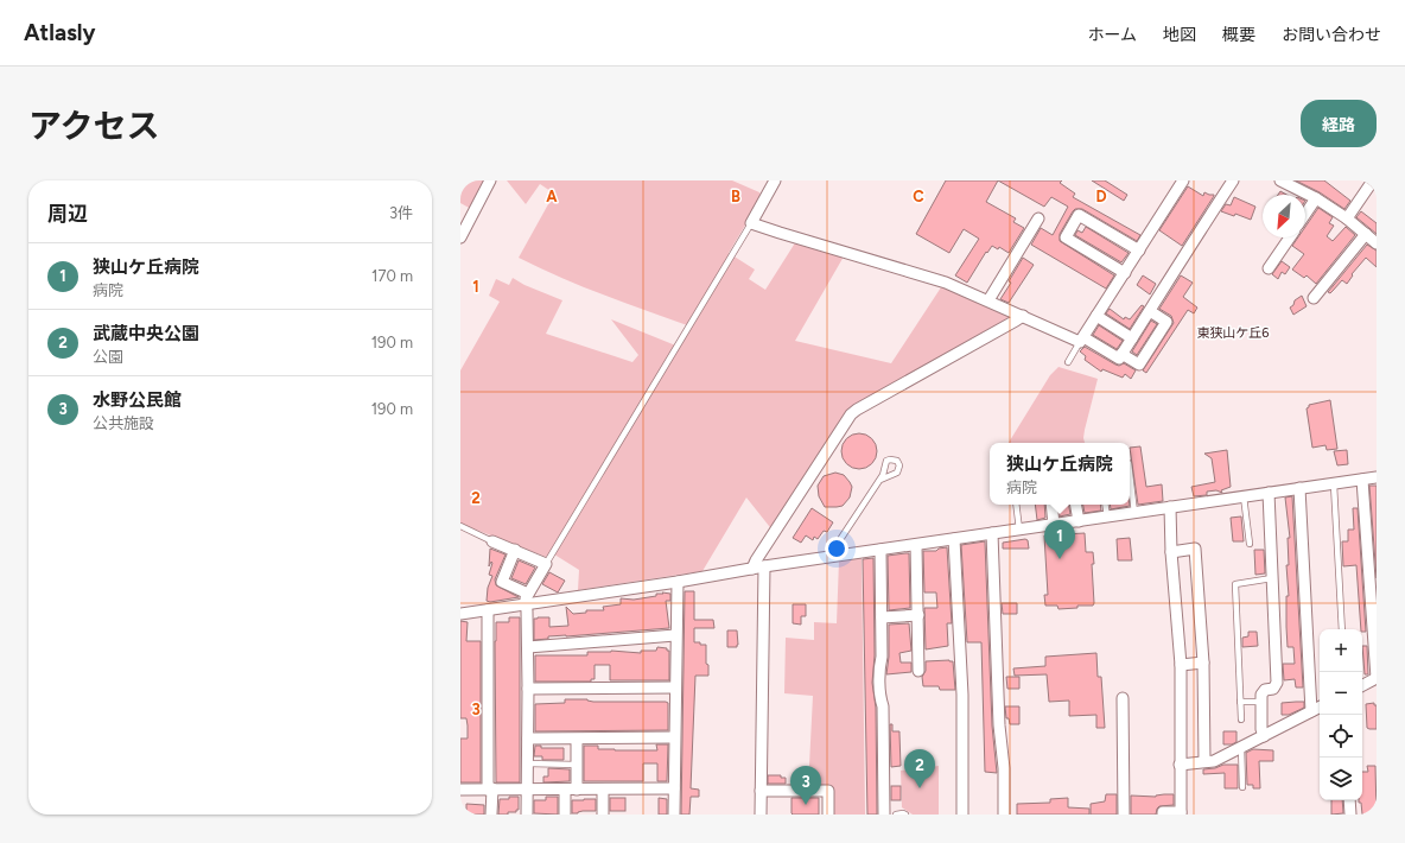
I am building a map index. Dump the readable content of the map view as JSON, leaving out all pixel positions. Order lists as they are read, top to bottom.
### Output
{
  "districts": ["東狭山ケ丘6"],
  "north": "bottom left",
  "page": {
    "header": "Atlasly",
    "nav": [
      "ホーム",
      "地図",
      "概要",
      "お問い合わせ"
    ],
    "title": "アクセス",
    "buttons": "経路",
    "heading": ["周辺", "3件"],
    "list": [
      {
        "mark": "1",
        "name": "狭山ケ丘病院",
        "note": "病院",
        "value": "170 m"
      },
      {
        "mark": "2",
        "name": "武蔵中央公園",
        "note": "公園",
        "value": "190 m"
      },
      {
        "mark": "3",
        "name": "水野公民館",
        "note": "公共施設",
        "value": "190 m"
      }
    ],
    "popup": ["狭山ケ丘病院", "病院"],
    "pins": ["1", "2", "3"],
    "map_buttons": ["+", "−"]
  },
  "grid": {
    "columns": [
      "A",
      "B",
      "C",
      "D"
    ],
    "rows": ["1", "2", "3"]
  }
}
